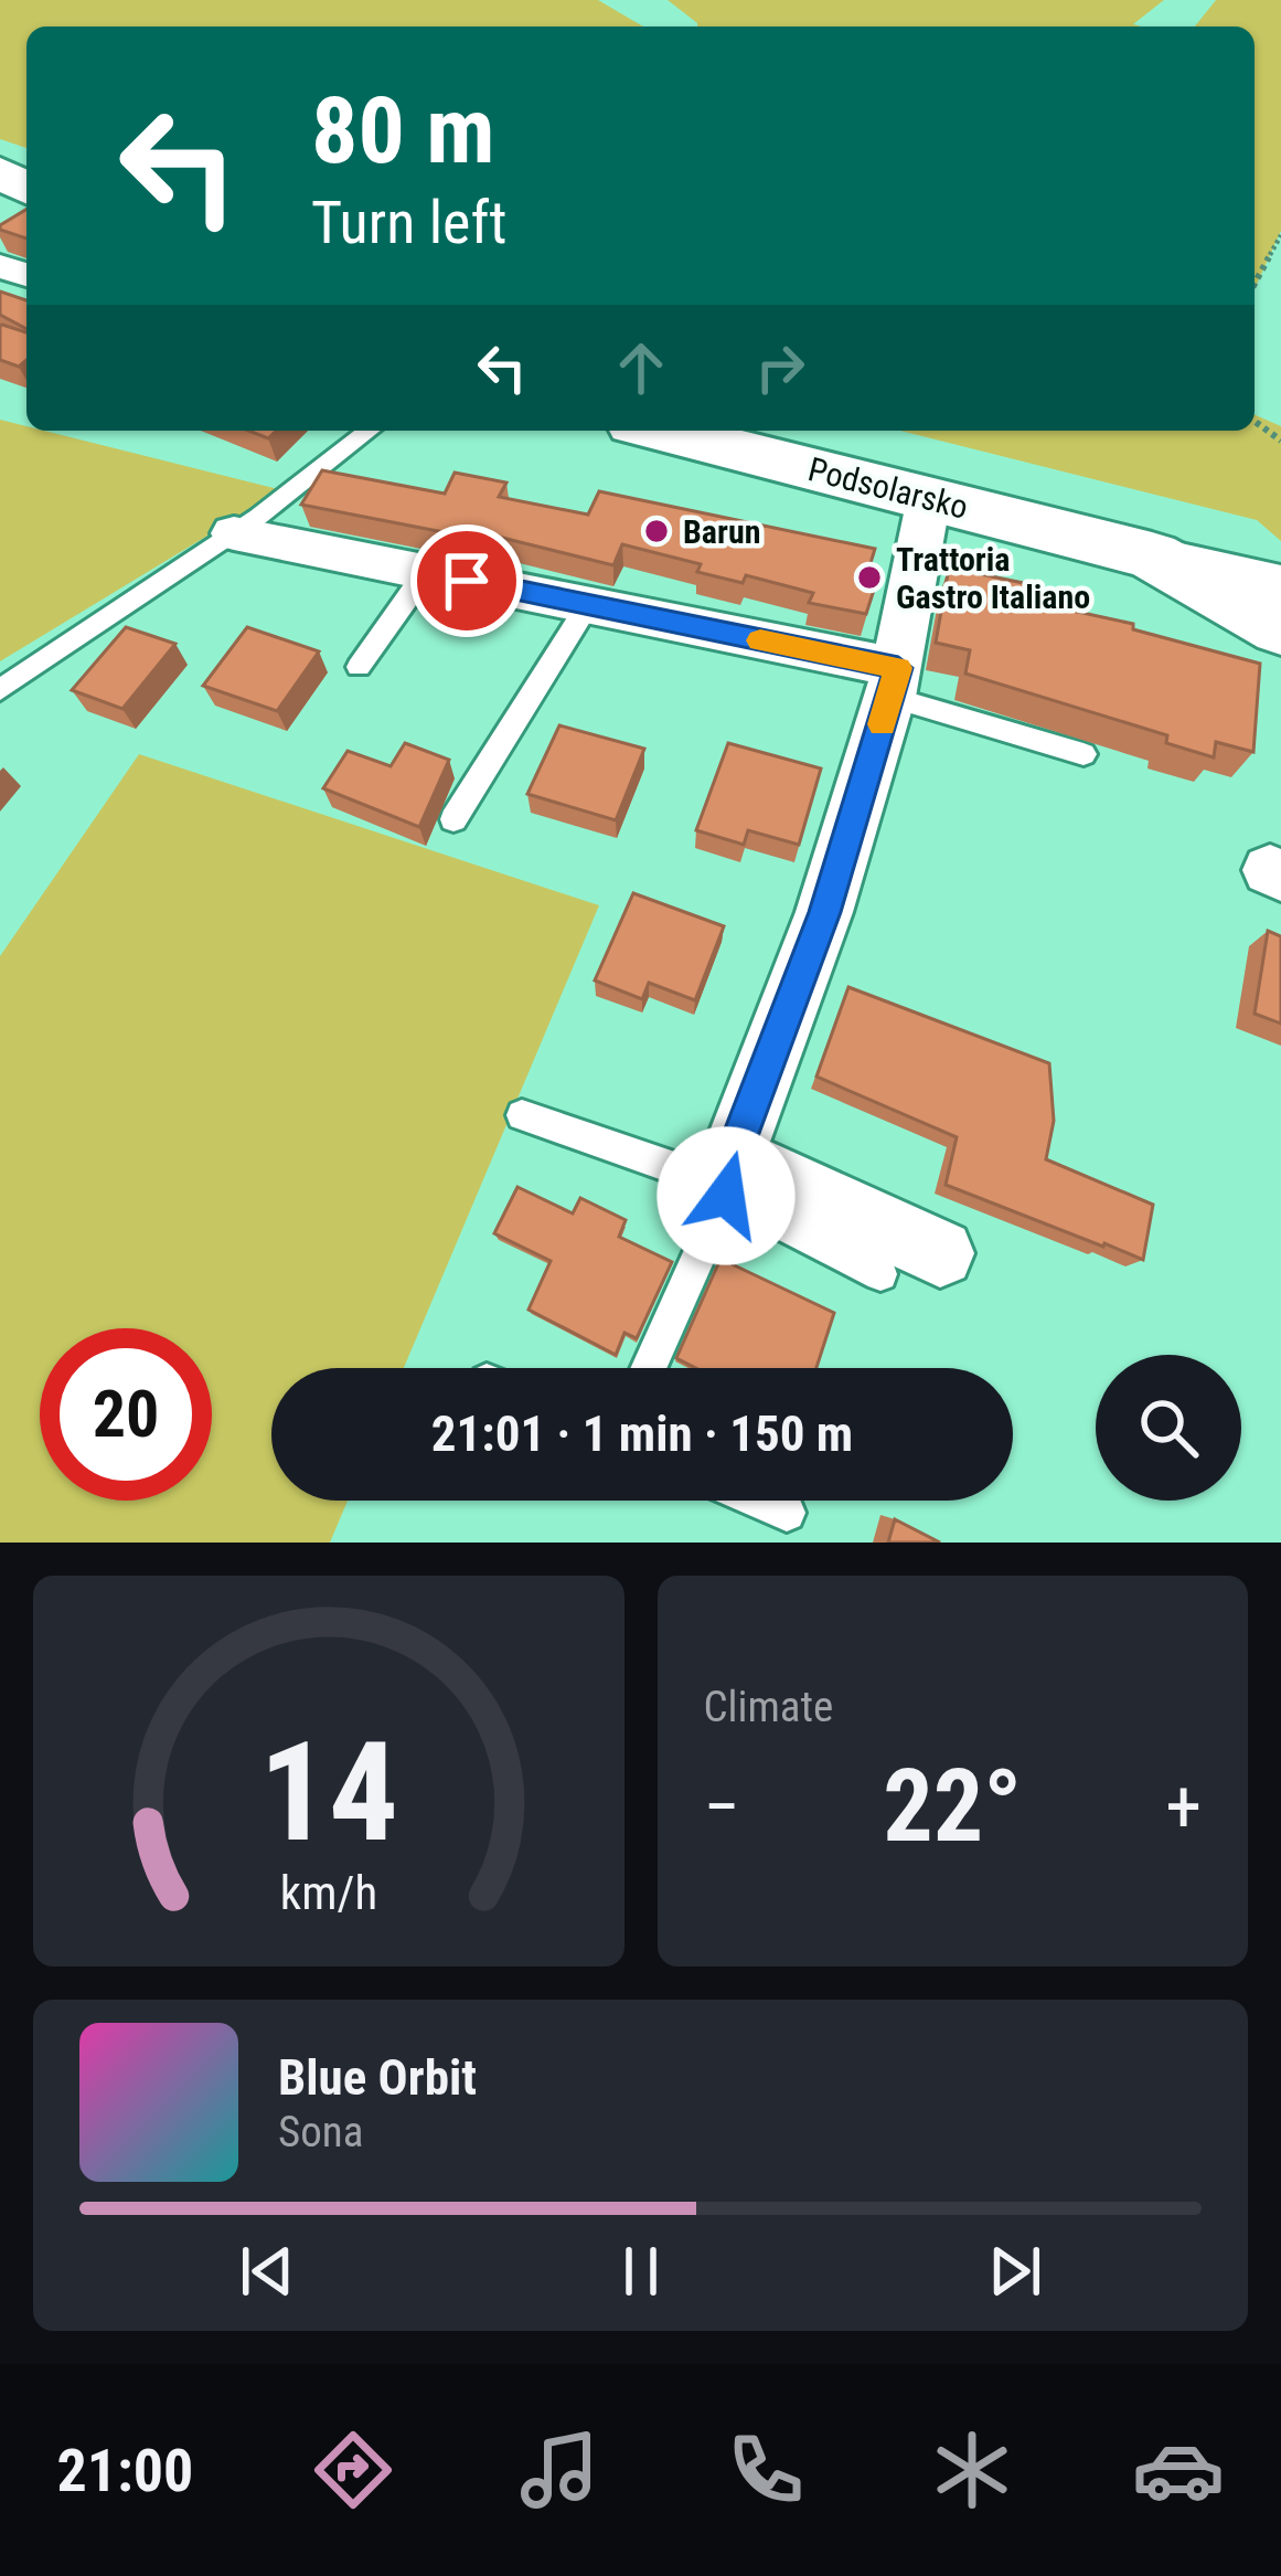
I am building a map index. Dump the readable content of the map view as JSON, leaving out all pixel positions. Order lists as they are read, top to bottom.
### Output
{
  "streets": {
    "main road": ["Podsolarsko"]
  },
  "places": ["Barun", "Trattoria Gastro Italiano"],
  "page": {
    "turn": ["80 m", "Turn left"],
    "limit": "20",
    "trip": "21:01 · 1 min · 150 m",
    "tile": "Climate",
    "heat": ["−", "22°", "+"],
    "song": ["Blue Orbit", "Sona"],
    "tabs": "21:00",
    "gauge": ["14", "km/h"]
  }
}
